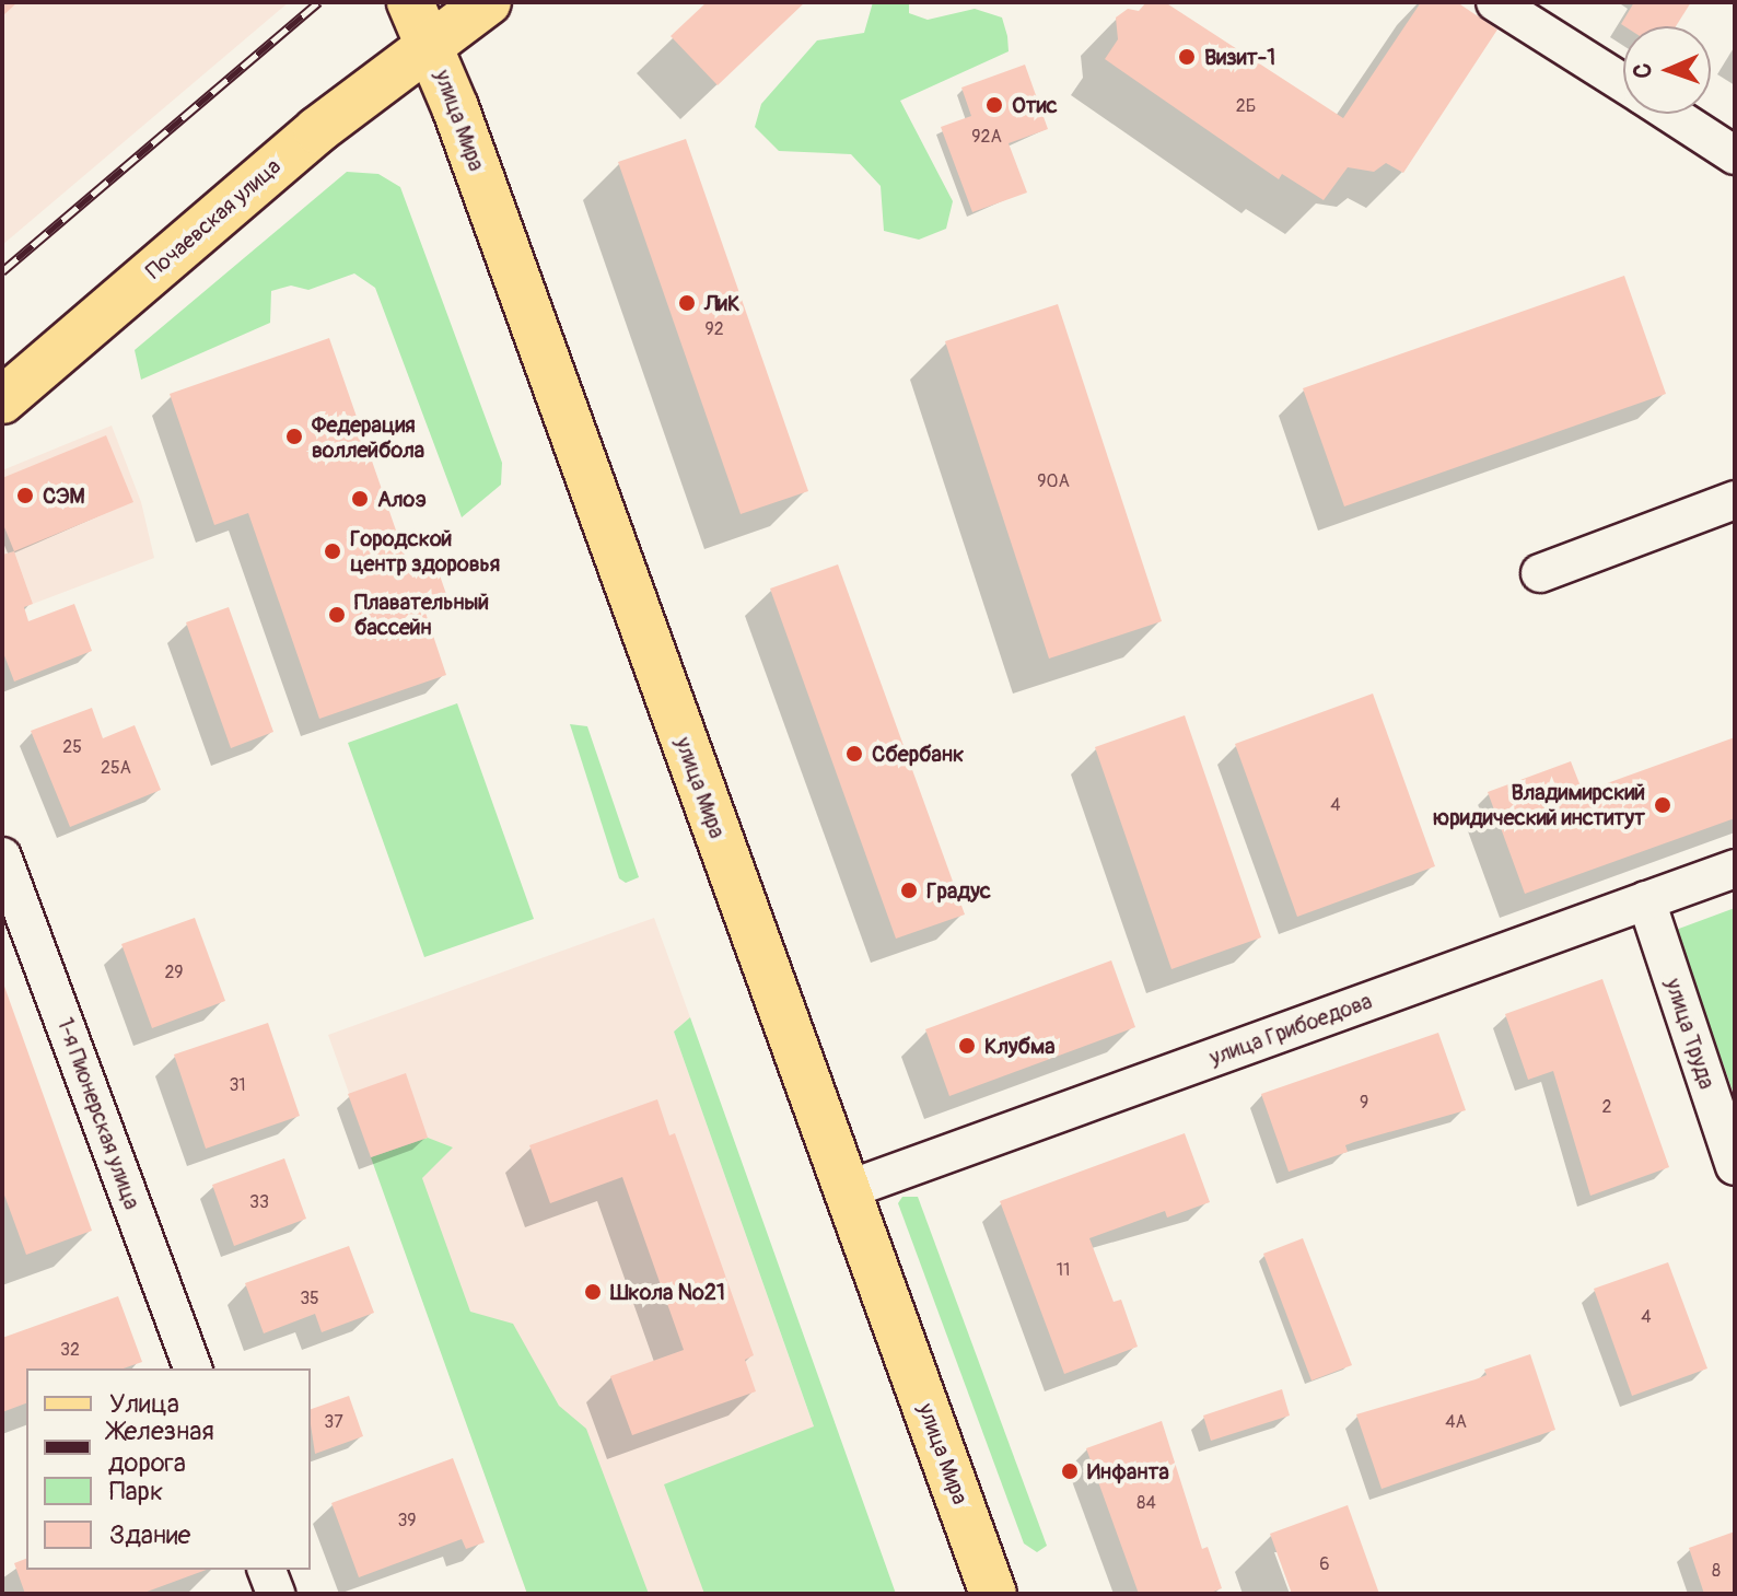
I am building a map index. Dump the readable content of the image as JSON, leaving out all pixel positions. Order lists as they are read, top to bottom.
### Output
{
  "streets": {
    "main road": ["улица Мира", "Почаевская улица"],
    "street": ["улица Грибоедова", "улица Труда", "1-я Пионерская улица"]
  },
  "crossings": [
    ["улица Мира", "Почаевская улица"],
    ["улица Мира", "улица Грибоедова"],
    ["улица Грибоедова", "улица Труда"]
  ],
  "places": [
    "Визит-1",
    "Отис",
    "ЛиК",
    "Федерация воллейбола",
    "СЭМ",
    "Алоэ",
    "Городской центр здоровья",
    "Плавательный бассейн",
    "Сбербанк",
    "Владимирский юридический институт",
    "Градус",
    "Клубма",
    "Школа №21",
    "Инфанта"
  ],
  "house_numbers": [
    "2Б",
    "92А",
    "92",
    "90А",
    "25",
    "25А",
    "4",
    "29",
    "31",
    "9",
    "2",
    "33",
    "11",
    "35",
    "4",
    "32",
    "37",
    "4А",
    "84",
    "39",
    "6",
    "8"
  ],
  "legend": [
    "Улица",
    "Железная дорога",
    "Парк",
    "Здание"
  ],
  "north": "left"
}
